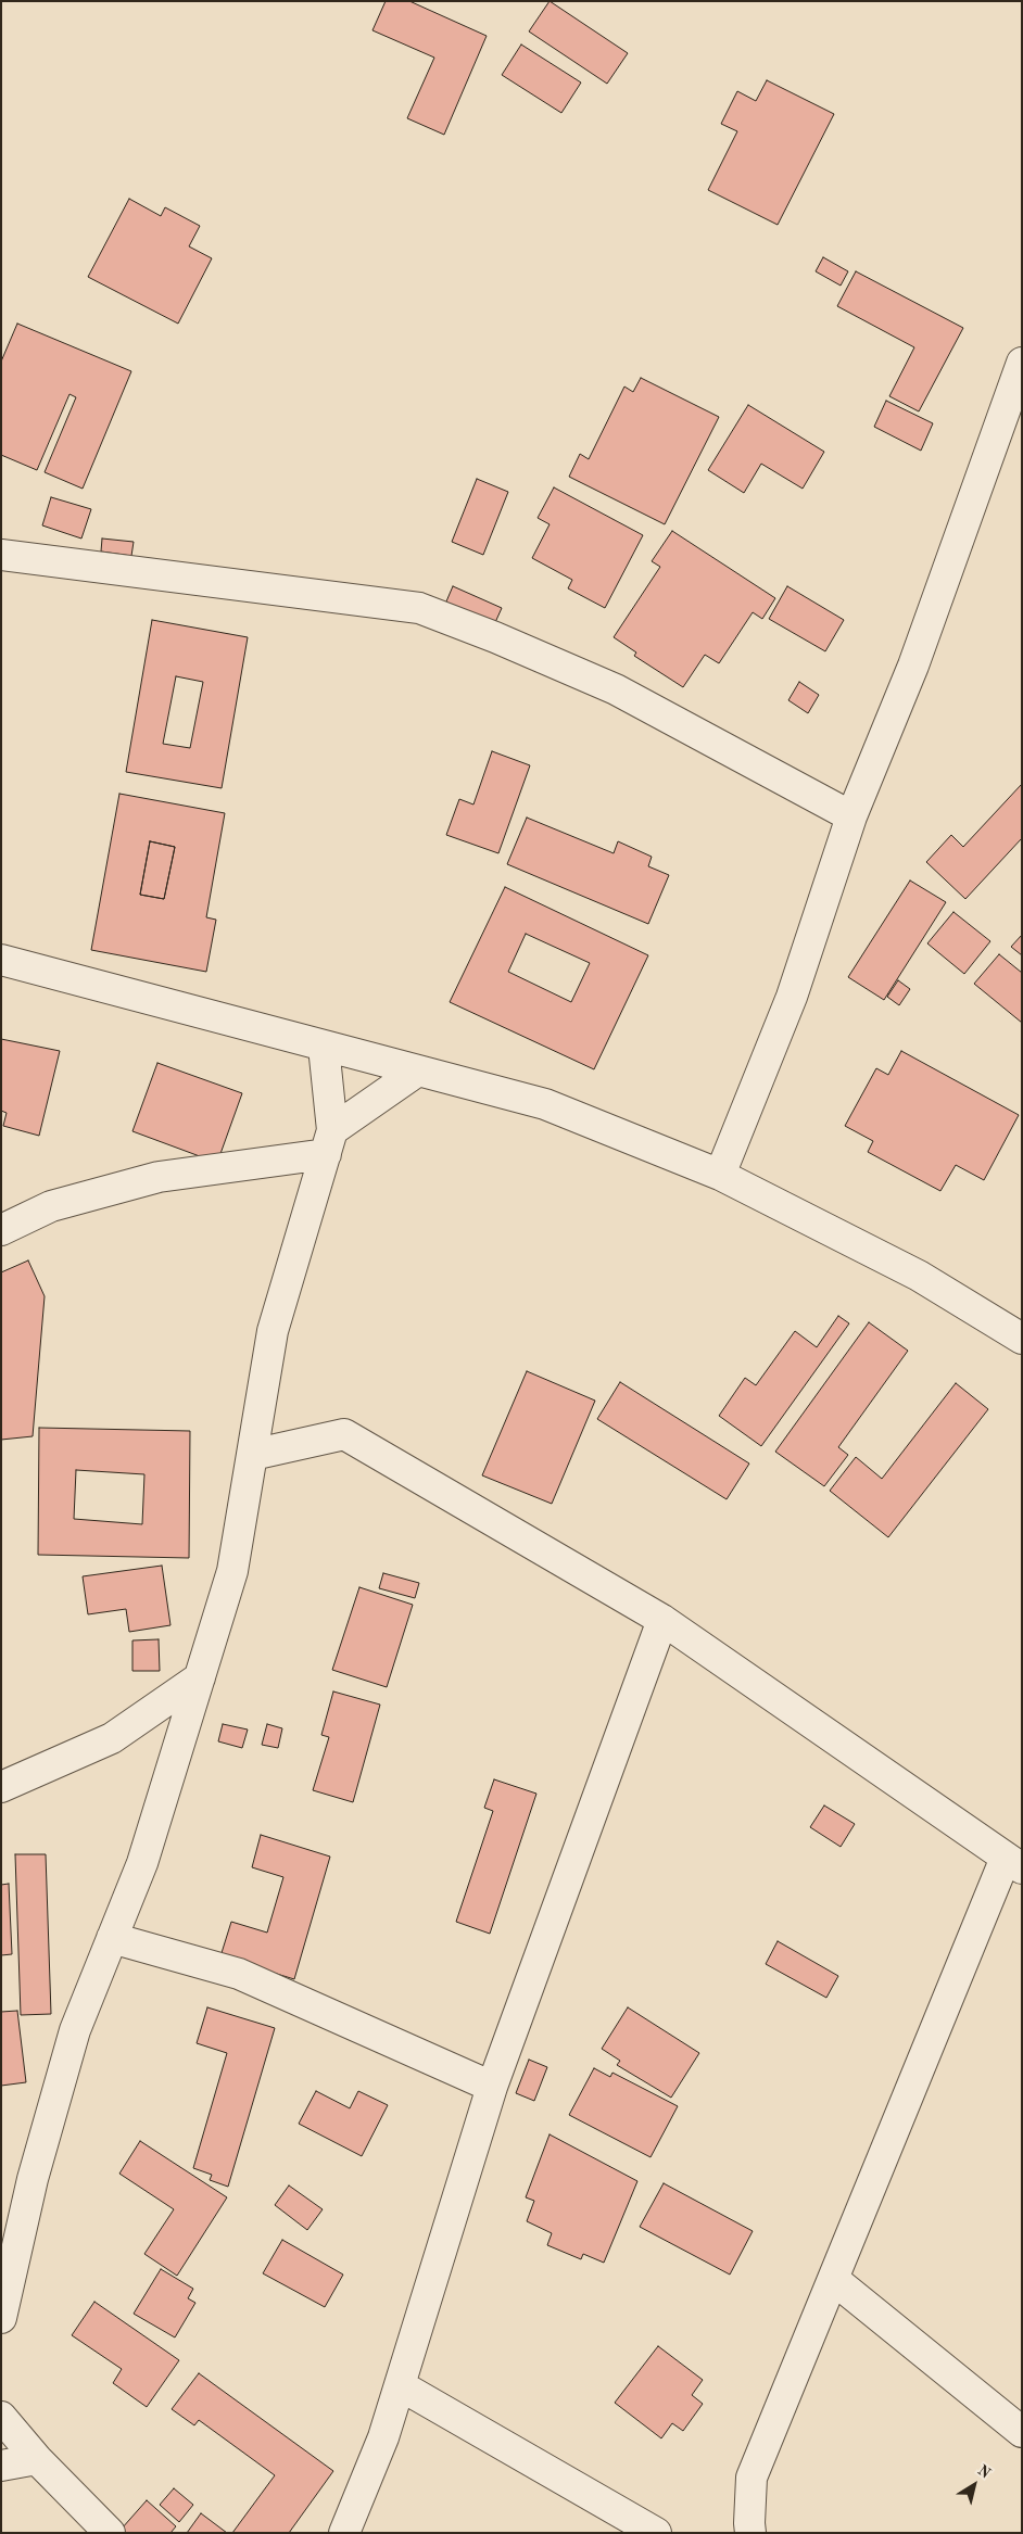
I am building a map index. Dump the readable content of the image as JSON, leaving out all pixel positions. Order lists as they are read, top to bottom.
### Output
{
  "north": "top right"
}
